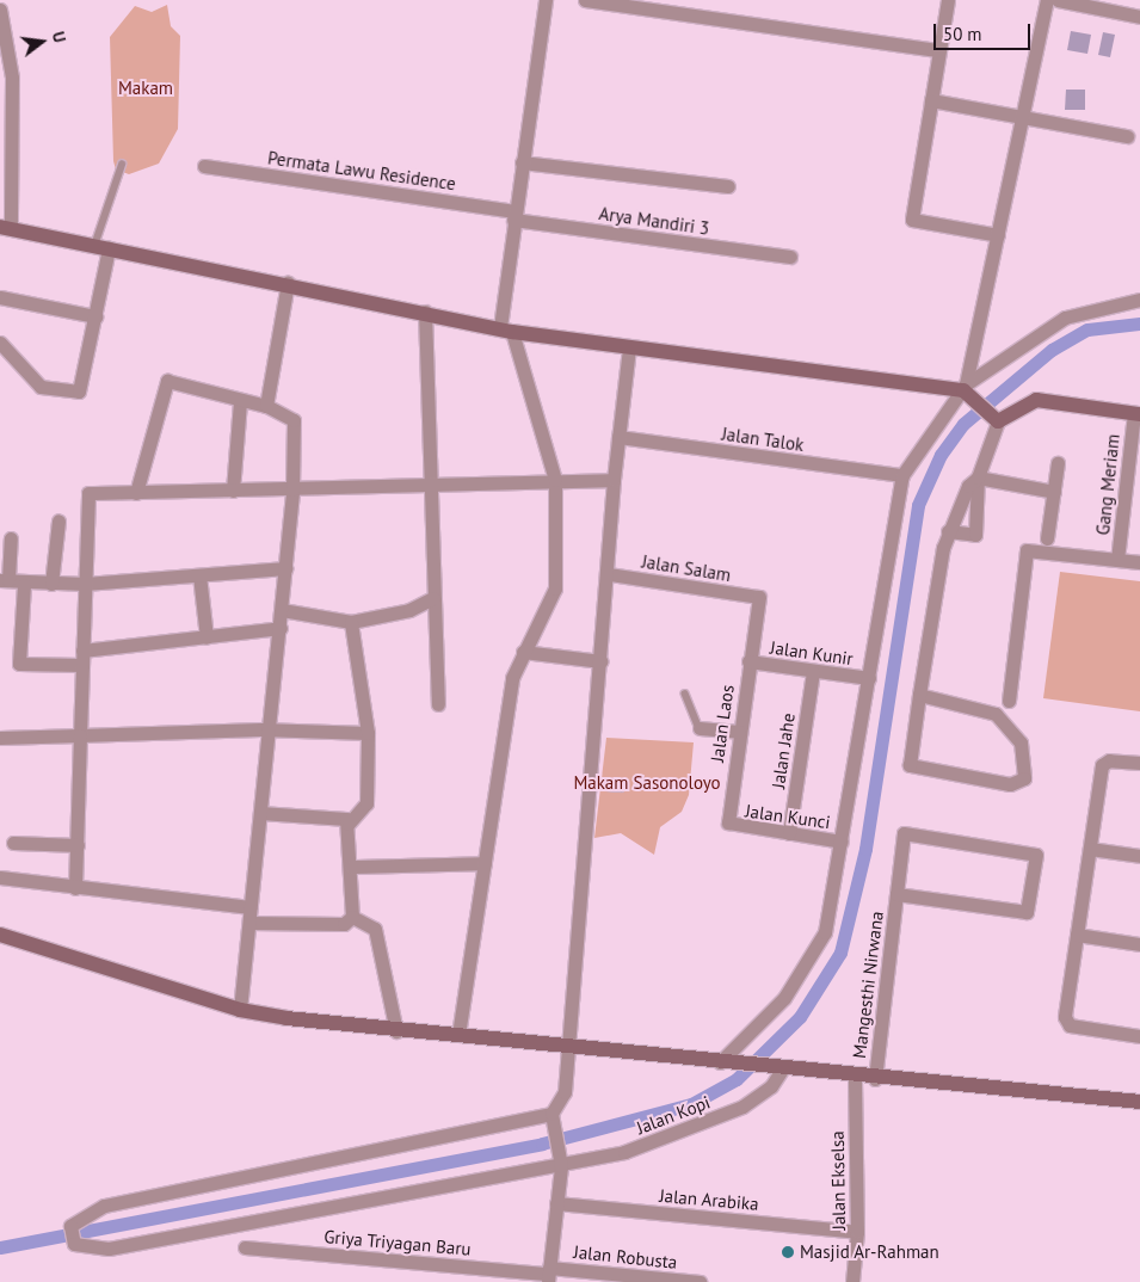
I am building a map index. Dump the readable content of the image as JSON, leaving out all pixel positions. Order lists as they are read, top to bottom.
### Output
{
  "streets": {
    "street": [
      "Permata Lawu Residence",
      "Arya Mandiri 3",
      "Jalan Talok",
      "Gang Meriam",
      "Jalan Salam",
      "Jalan Kunir",
      "Jalan Laos",
      "Jalan Jahe",
      "Jalan Kunci",
      "Mangesthi Nirwana",
      "Jalan Kopi",
      "Jalan Ekselsa",
      "Jalan Arabika",
      "Griya Triyagan Baru",
      "Jalan Robusta"
    ]
  },
  "crossings": [
    ["Permata Lawu Residence", "Arya Mandiri 3"],
    ["Jalan Salam", "Jalan Laos"],
    ["Jalan Kunir", "Jalan Laos"],
    ["Jalan Kunir", "Jalan Jahe"],
    ["Jalan Laos", "Jalan Kunci"],
    ["Jalan Jahe", "Jalan Kunci"],
    ["Jalan Ekselsa", "Jalan Arabika"],
    ["Griya Triyagan Baru", "Jalan Robusta"]
  ],
  "parks": ["Makam", "Makam Sasonoloyo"],
  "places": ["Masjid Ar-Rahman"],
  "scale_bar": "50 m",
  "north": "right"
}
